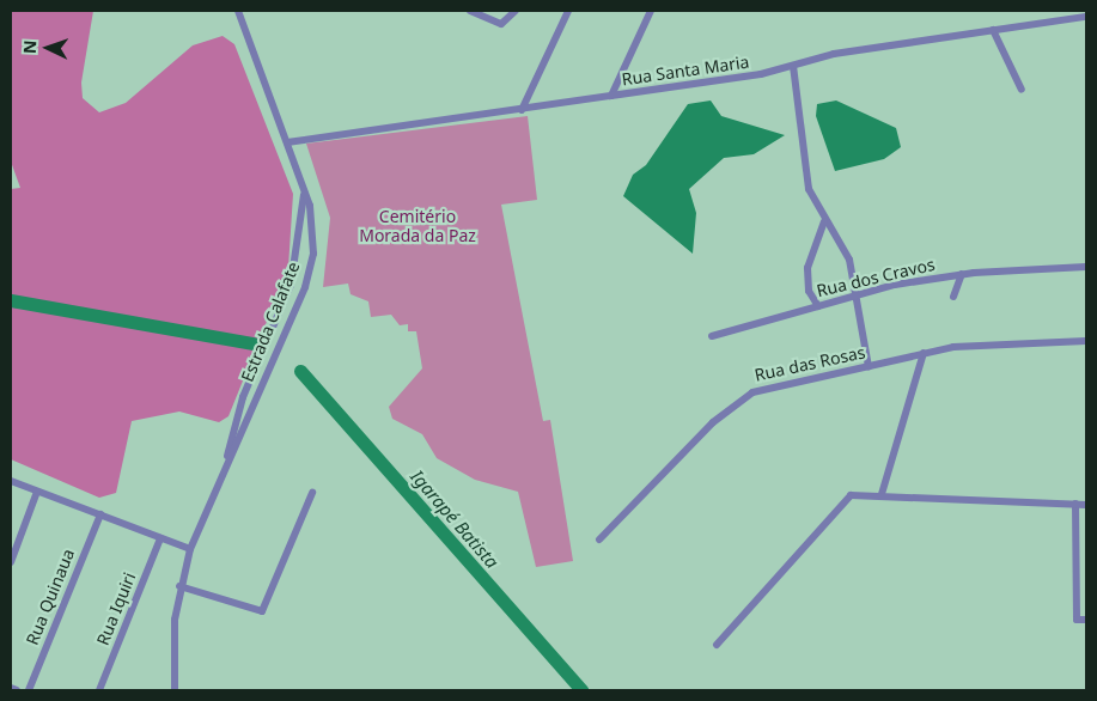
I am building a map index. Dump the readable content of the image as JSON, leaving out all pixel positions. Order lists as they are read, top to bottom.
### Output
{
  "streets": {
    "street": [
      "Rua Santa Maria",
      "Rua dos Cravos",
      "Estrada Calafate",
      "Rua das Rosas",
      "Rua Quinaua",
      "Rua Iquiri"
    ]
  },
  "crossings": [
    ["Rua Santa Maria", "Estrada Calafate"]
  ],
  "water": ["Igarapé Batista"],
  "parks": ["Cemitério Morada da Paz"],
  "north": "left"
}
